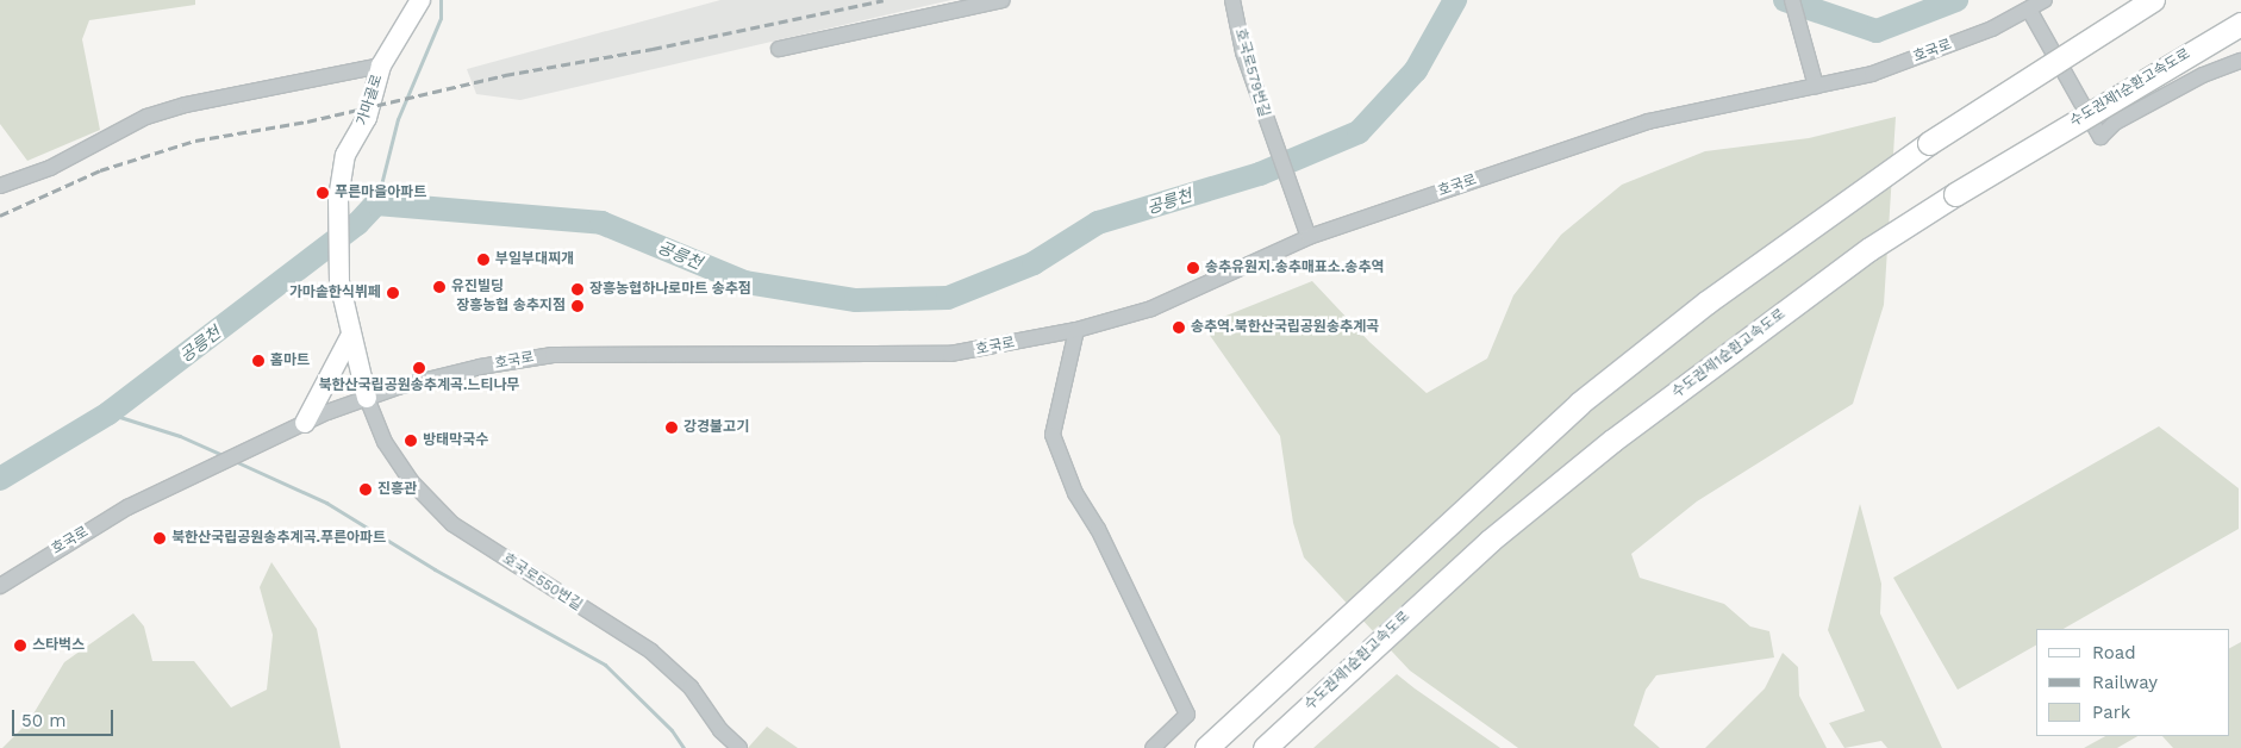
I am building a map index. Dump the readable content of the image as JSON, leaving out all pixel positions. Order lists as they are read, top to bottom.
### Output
{
  "streets": {
    "highway": ["수도권제1순환고속도로"],
    "main road": ["가마골로"],
    "street": ["호국로", "호국로579번길", "호국로550번길"]
  },
  "crossings": [
    ["호국로", "호국로579번길"],
    ["호국로", "호국로550번길"]
  ],
  "water": ["공릉천"],
  "places": [
    "푸른마을아파트",
    "부일부대찌개",
    "송추유원지.송추매표소.송추역",
    "유진빌딩",
    "장흥농협하나로마트 송추점",
    "가마솥한식뷔페",
    "장흥농협 송추지점",
    "송추역.북한산국립공원송추계곡",
    "홈마트",
    "북한산국립공원송추계곡.느티나무",
    "강경불고기",
    "방태막국수",
    "진흥관",
    "북한산국립공원송추계곡.푸른아파트",
    "스타벅스"
  ],
  "legend": ["Road", "Railway", "Park"],
  "scale_bar": "50 m"
}
